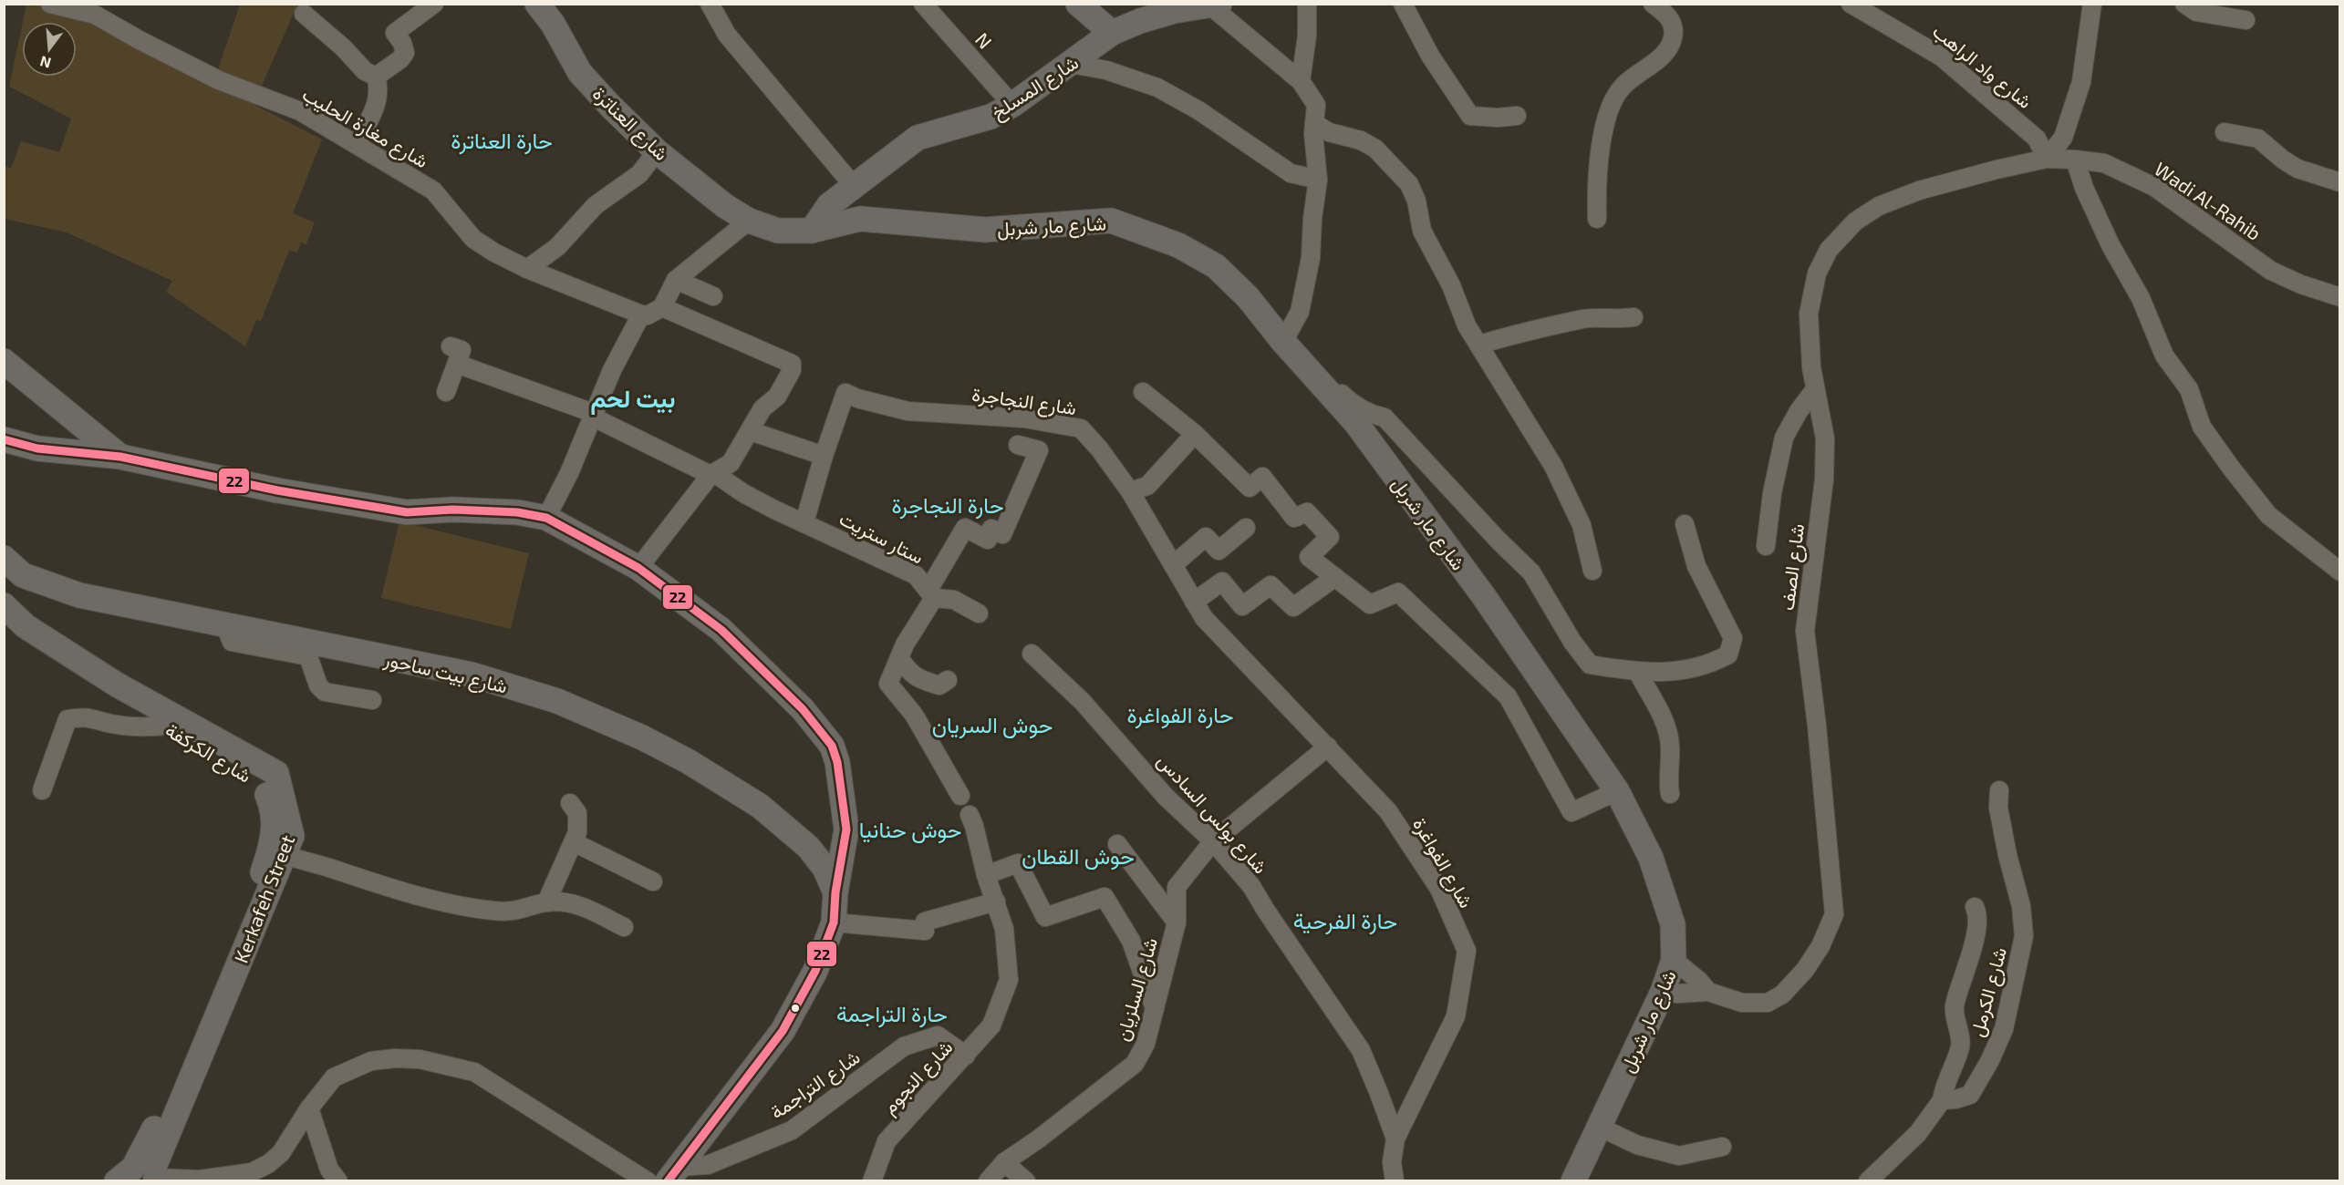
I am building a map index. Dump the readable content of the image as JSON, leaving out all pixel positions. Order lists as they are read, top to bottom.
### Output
{
  "streets": {
    "street": [
      "N",
      "شارع واد الراهب",
      "شارع المسلخ",
      "شارع العناترة",
      "شارع مغارة الحليب",
      "Wadi Al-Rahib",
      "شارع مار شربل",
      "شارع النجاجرة",
      "ستار ستريت",
      "شارع الصف",
      "شارع بيت ساحور",
      "شارع الكركفة",
      "شارع بولس السادس",
      "شارع الفواغرة",
      "Kerkafeh Street",
      "شارع السلزيان",
      "شارع الكرمل",
      "شارع النجوم",
      "شارع التراجمة"
    ]
  },
  "crossings": [
    ["N", "شارع المسلخ"],
    ["شارع واد الراهب", "Wadi Al-Rahib"],
    ["شارع واد الراهب", "شارع الصف"],
    ["شارع المسلخ", "شارع العناترة"],
    ["شارع المسلخ", "شارع مار شربل"],
    ["شارع العناترة", "شارع مار شربل"],
    ["Wadi Al-Rahib", "شارع الصف"],
    ["شارع مار شربل", "شارع الصف"],
    ["شارع النجاجرة", "شارع الفواغرة"],
    ["شارع الكركفة", "Kerkafeh Street"],
    ["شارع بولس السادس", "شارع الفواغرة"],
    ["شارع بولس السادس", "شارع السلزيان"],
    ["شارع النجوم", "شارع التراجمة"]
  ],
  "districts": [
    "حارة العناترة",
    "بيت لحم",
    "حارة النجاجرة",
    "حارة الفواغرة",
    "حوش السريان",
    "حوش حنانيا",
    "حوش القطان",
    "حارة الفرحية",
    "حارة التراجمة"
  ],
  "lines": ["transit line 22"],
  "north": "bottom"
}
